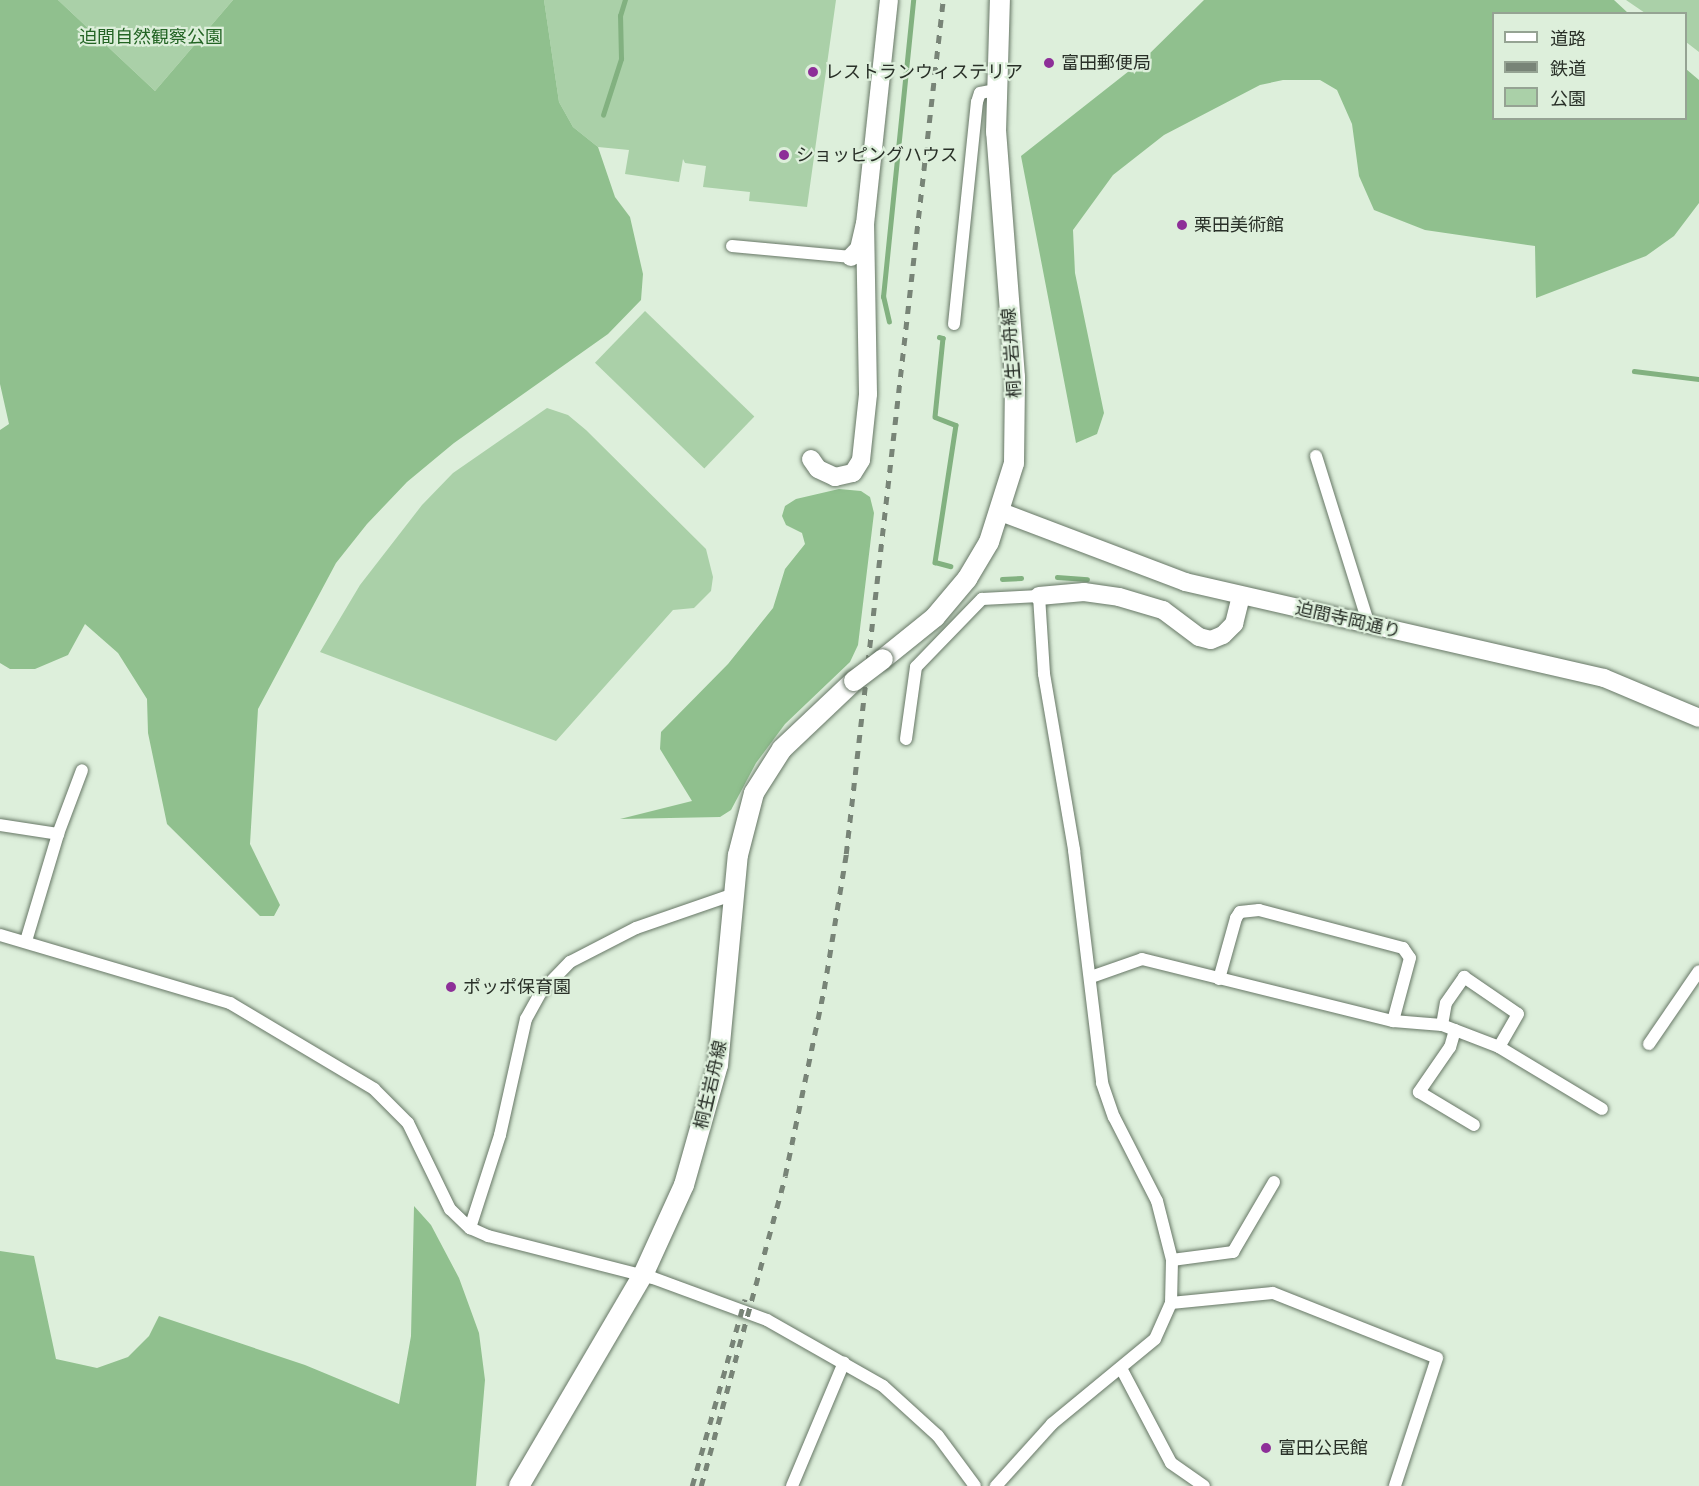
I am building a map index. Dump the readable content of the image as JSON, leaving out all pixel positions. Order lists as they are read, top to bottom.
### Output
{
  "streets": {
    "main road": ["桐生岩舟線"],
    "street": ["迫間寺岡通り"]
  },
  "crossings": [
    ["桐生岩舟線", "迫間寺岡通り"]
  ],
  "parks": ["迫間自然観察公園"],
  "places": [
    "富田郵便局",
    "レストランウィステリア",
    "ショッピングハウス",
    "栗田美術館",
    "ポッポ保育園",
    "富田公民館"
  ],
  "legend": ["道路", "鉄道", "公園"]
}
